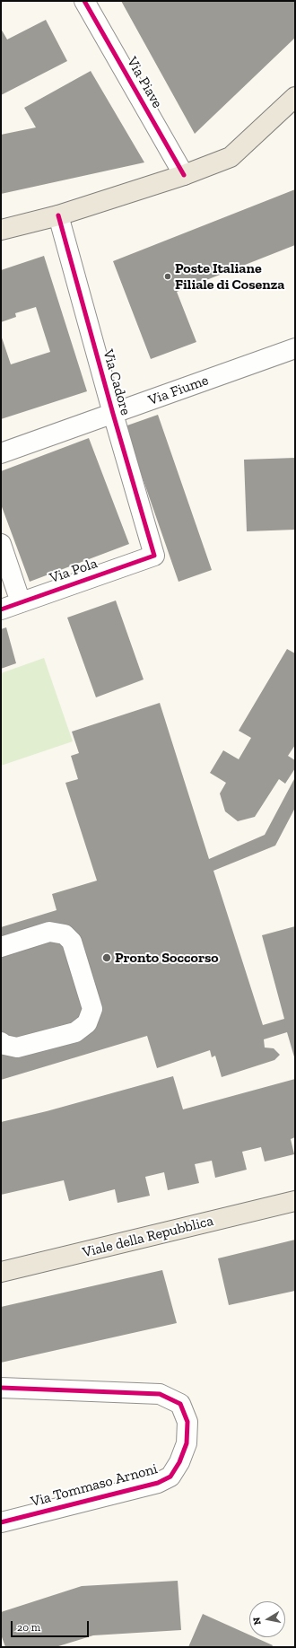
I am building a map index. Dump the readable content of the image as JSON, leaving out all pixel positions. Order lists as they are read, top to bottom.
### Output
{
  "streets": {
    "main road": ["Viale della Repubblica"],
    "street": [
      "Via Piave",
      "Via Cadore",
      "Via Fiume",
      "Via Pola",
      "Via Tommaso Arnoni"
    ]
  },
  "crossings": [
    ["Via Cadore", "Via Fiume"],
    ["Via Cadore", "Via Pola"]
  ],
  "places": ["Poste Italiane Filiale di Cosenza", "Pronto Soccorso"],
  "scale_bar": "20 m",
  "north": "left"
}
